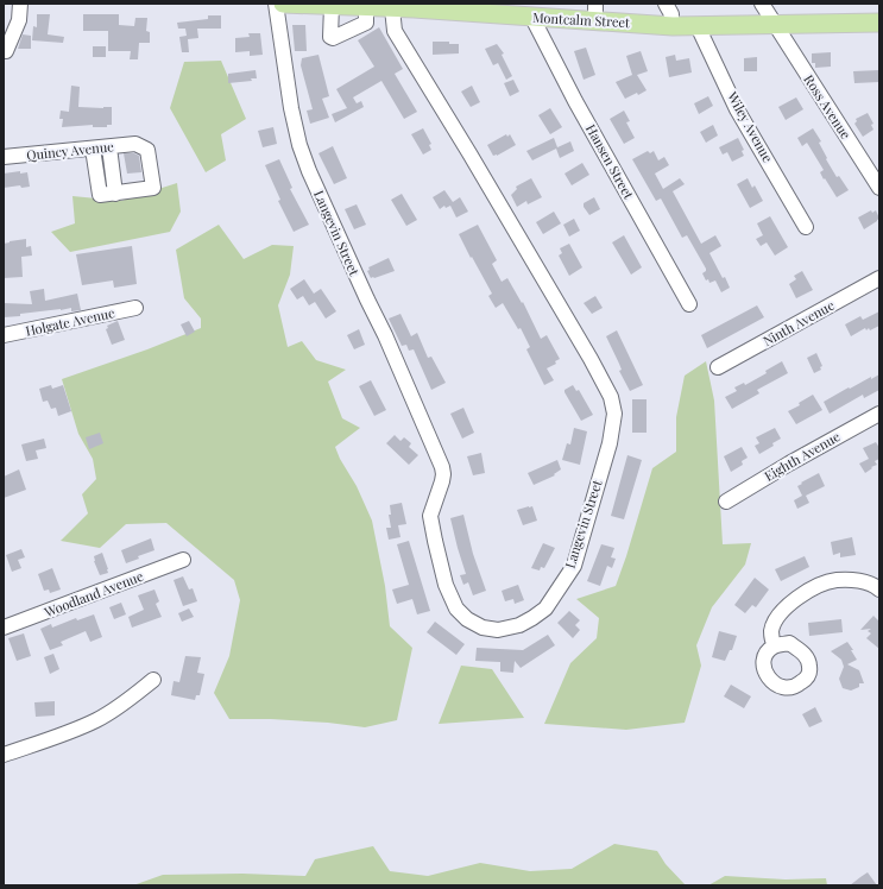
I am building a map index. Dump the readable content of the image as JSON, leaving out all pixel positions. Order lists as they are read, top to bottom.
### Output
{
  "streets": {
    "main road": ["Montcalm Street"],
    "street": [
      "Ross Avenue",
      "Wiley Avenue",
      "Quincy Avenue",
      "Hansen Street",
      "Langevin Street",
      "Holgate Avenue",
      "Ninth Avenue",
      "Eighth Avenue",
      "Woodland Avenue"
    ]
  },
  "crossings": [
    ["Montcalm Street", "Ross Avenue"],
    ["Montcalm Street", "Wiley Avenue"],
    ["Montcalm Street", "Hansen Street"],
    ["Montcalm Street", "Langevin Street"]
  ]
}
